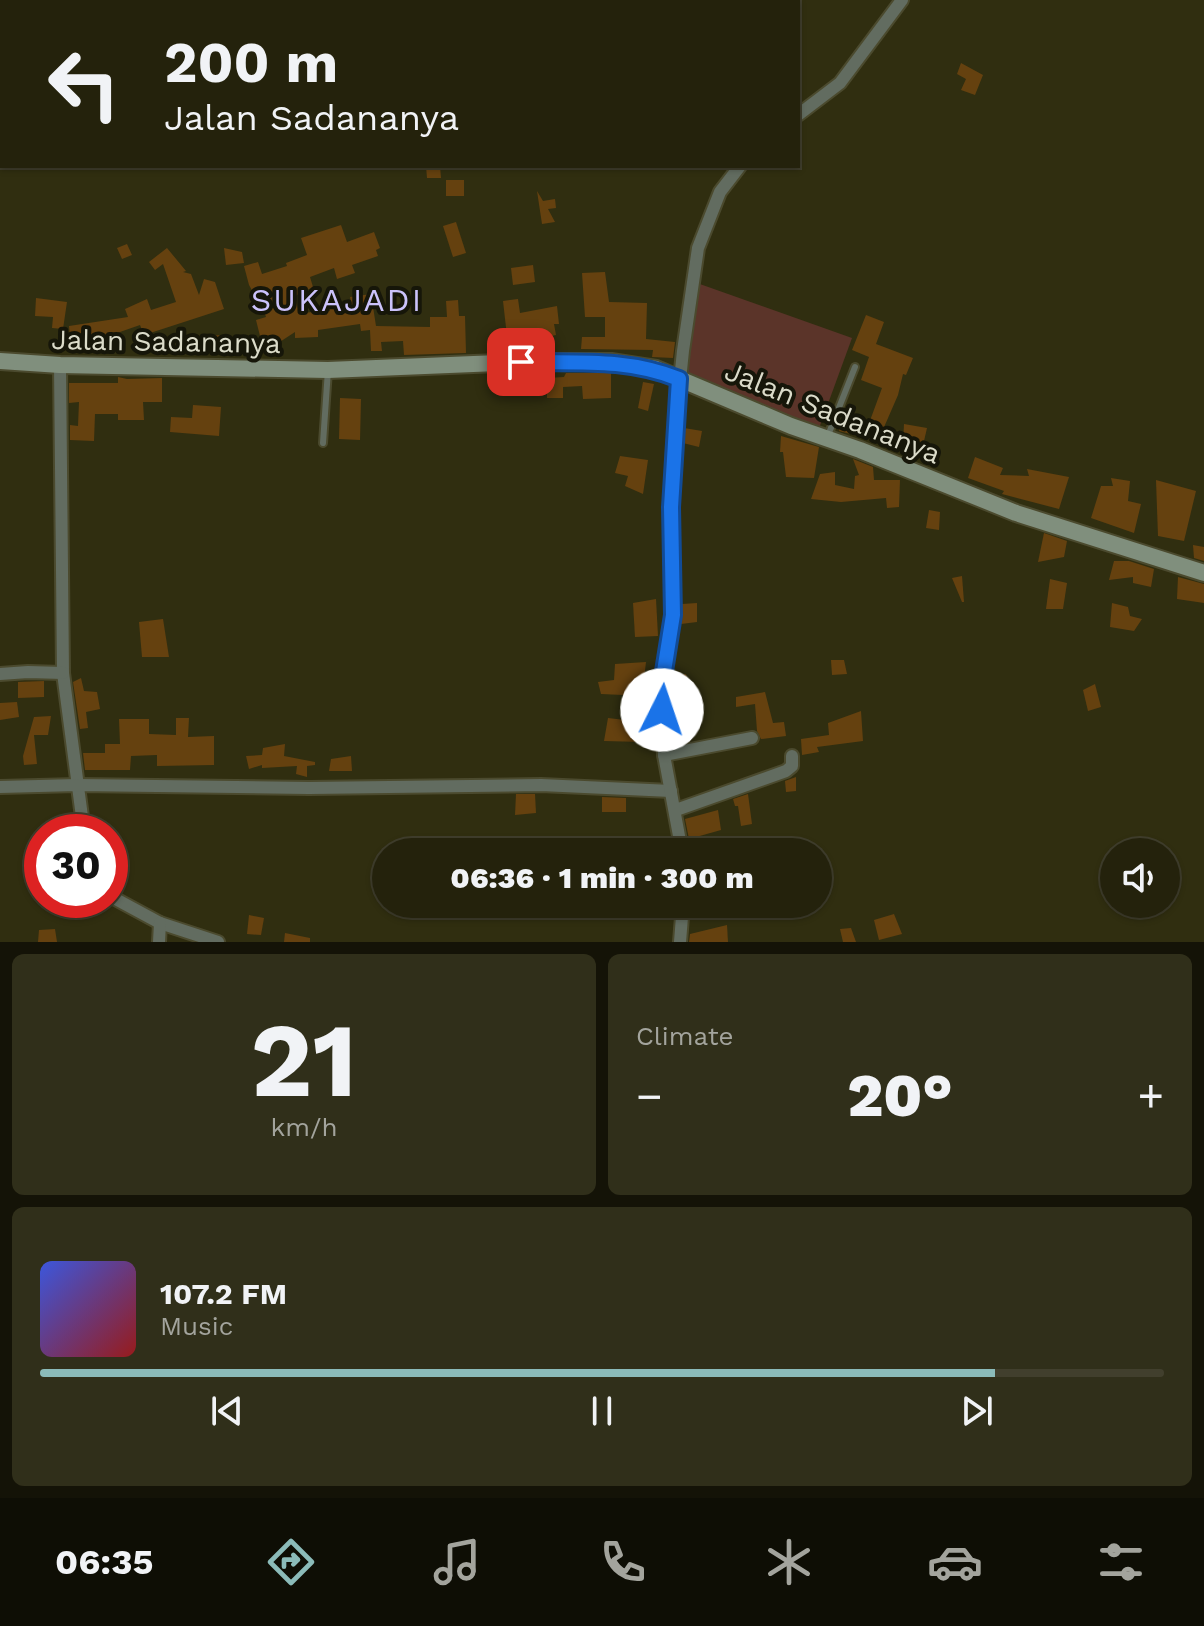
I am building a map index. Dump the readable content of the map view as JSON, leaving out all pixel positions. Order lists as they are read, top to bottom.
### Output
{
  "streets": {
    "street": ["Jalan Sadananya"]
  },
  "districts": ["SUKAJADI"],
  "page": {
    "turn": ["200 m", "Jalan Sadananya"],
    "limit": "30",
    "trip": "06:36 · 1 min · 300 m",
    "tile": [
      ["21", "km/h"],
      "Climate"
    ],
    "heat": ["−", "20°", "+"],
    "song": ["107.2 FM", "Music"],
    "tabs": "06:35"
  }
}
